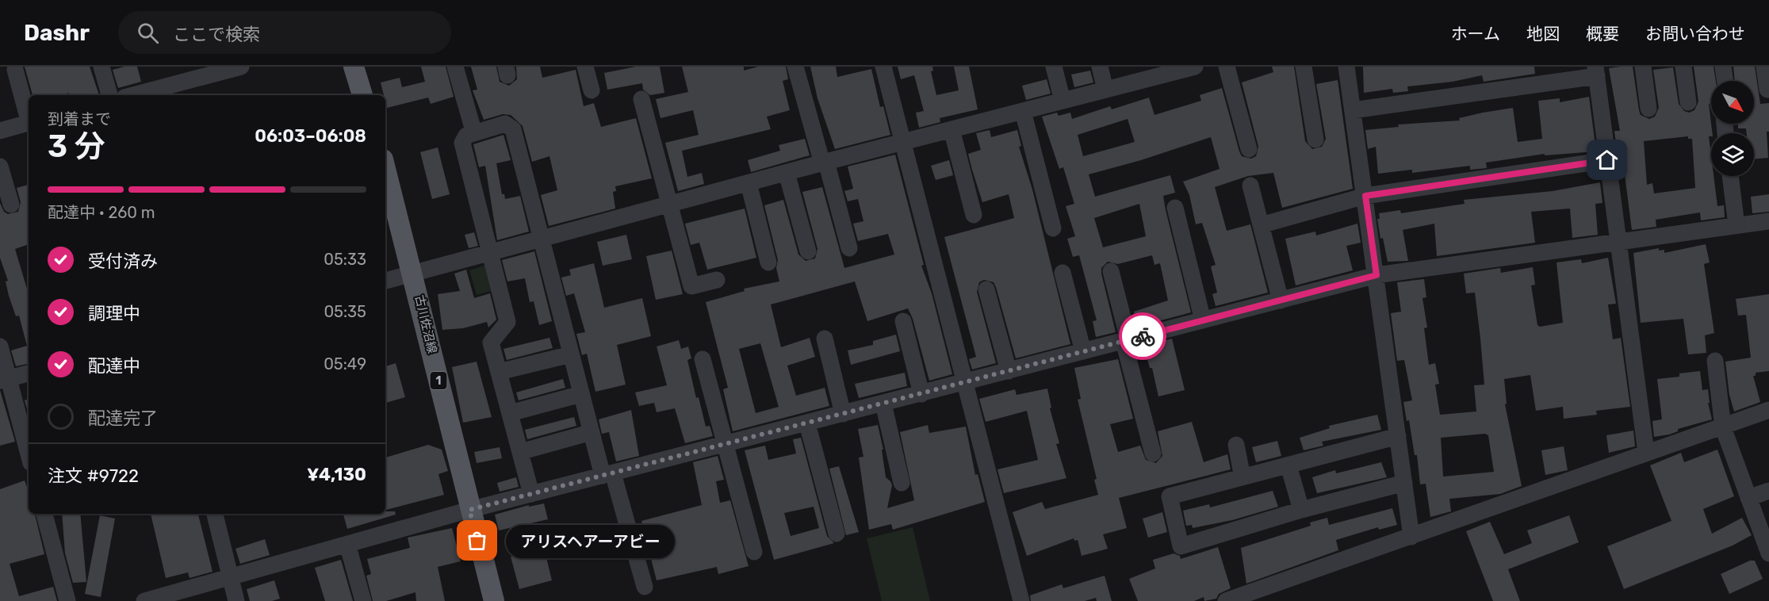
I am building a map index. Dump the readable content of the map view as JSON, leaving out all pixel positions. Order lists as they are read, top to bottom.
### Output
{
  "streets": {
    "main road": ["古川佐沼線", "1"]
  },
  "places": ["アリスヘアーアビー"],
  "north": "bottom right",
  "page": {
    "header": "Dashr",
    "search": "ここで検索",
    "nav": [
      "ホーム",
      "地図",
      "概要",
      "お問い合わせ"
    ],
    "heading": ["3 分", "到着まで", "06:03–06:08"],
    "panel": ["注文 #9722", "¥4,130"],
    "bar": "配達中 · 260 m",
    "list": [
      ["受付済み", "05:33"],
      ["調理中", "05:35"],
      ["配達中", "05:49"],
      "配達完了"
    ],
    "bubble": "アリスヘアーアビー"
  }
}
